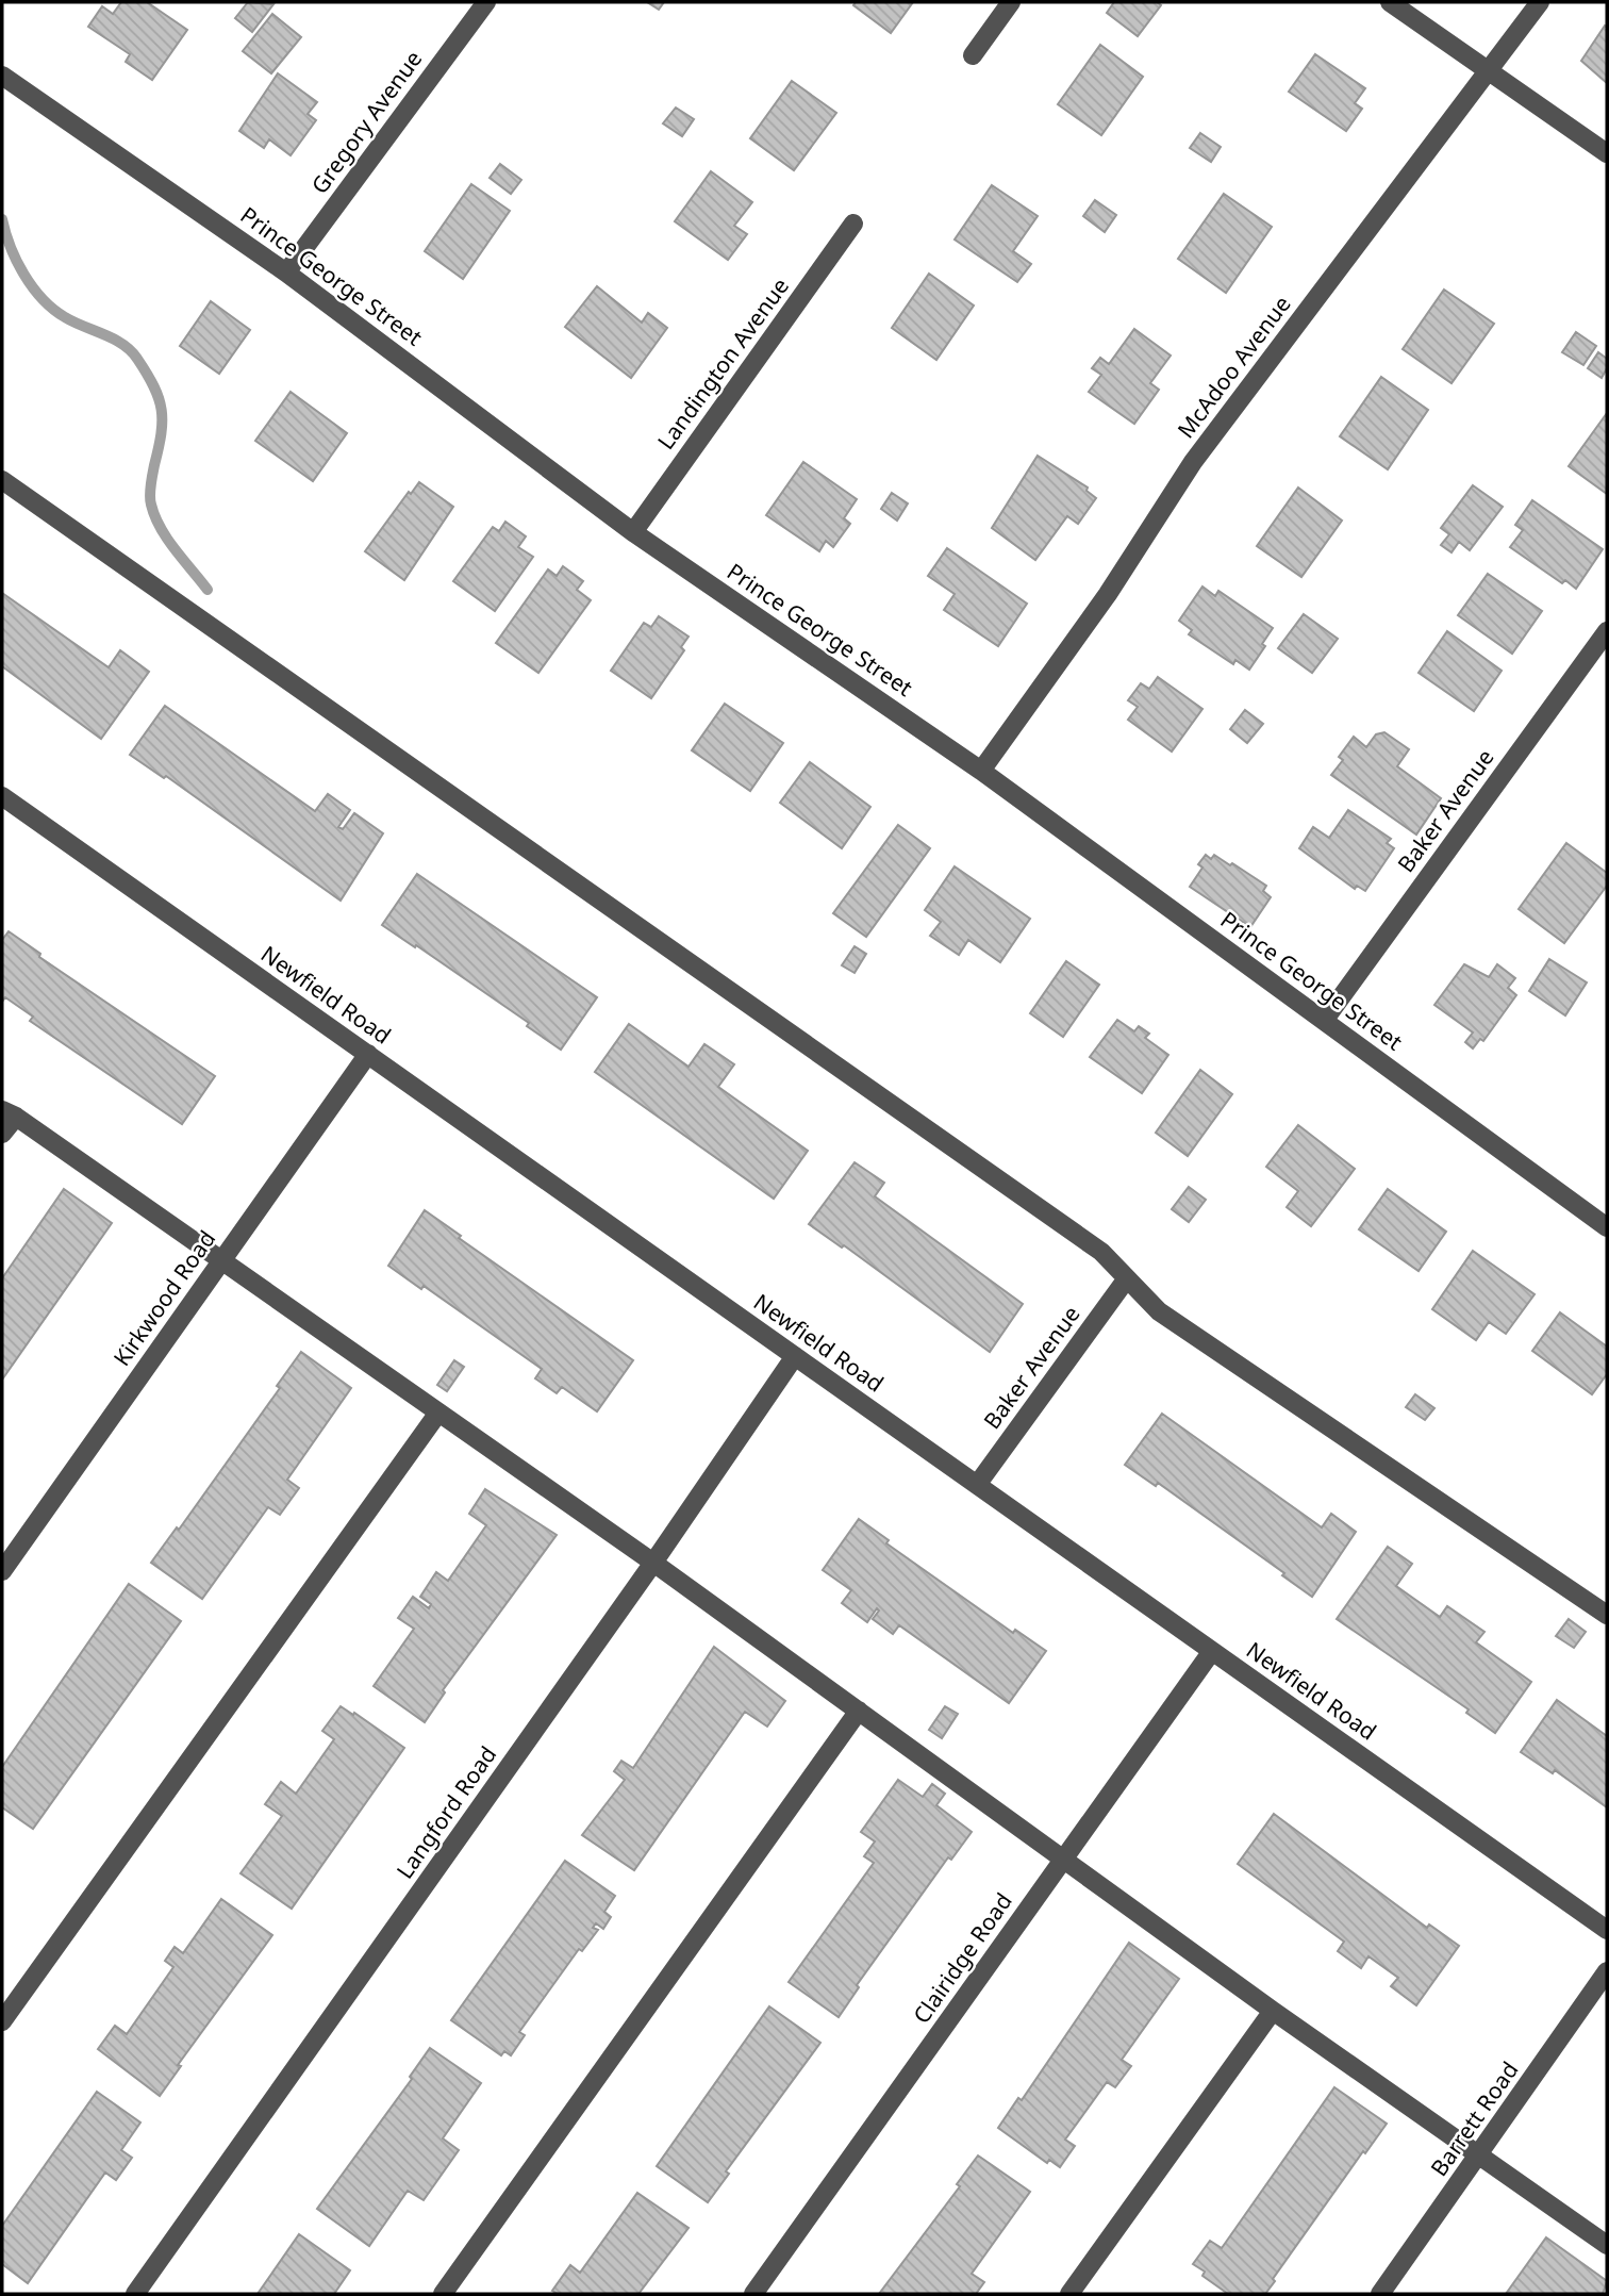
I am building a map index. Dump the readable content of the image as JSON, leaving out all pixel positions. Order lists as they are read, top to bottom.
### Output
{
  "streets": {
    "street": [
      "Gregory Avenue",
      "Prince George Street",
      "Landington Avenue",
      "McAdoo Avenue",
      "Baker Avenue",
      "Newfield Road",
      "Kirkwood Road",
      "Langford Road",
      "Clairidge Road",
      "Barrett Road"
    ]
  },
  "crossings": [
    ["Gregory Avenue", "Prince George Street"],
    ["Prince George Street", "Landington Avenue"],
    ["Prince George Street", "McAdoo Avenue"],
    ["Prince George Street", "Baker Avenue"],
    ["Baker Avenue", "Newfield Road"],
    ["Newfield Road", "Kirkwood Road"],
    ["Newfield Road", "Langford Road"],
    ["Newfield Road", "Clairidge Road"]
  ]
}
